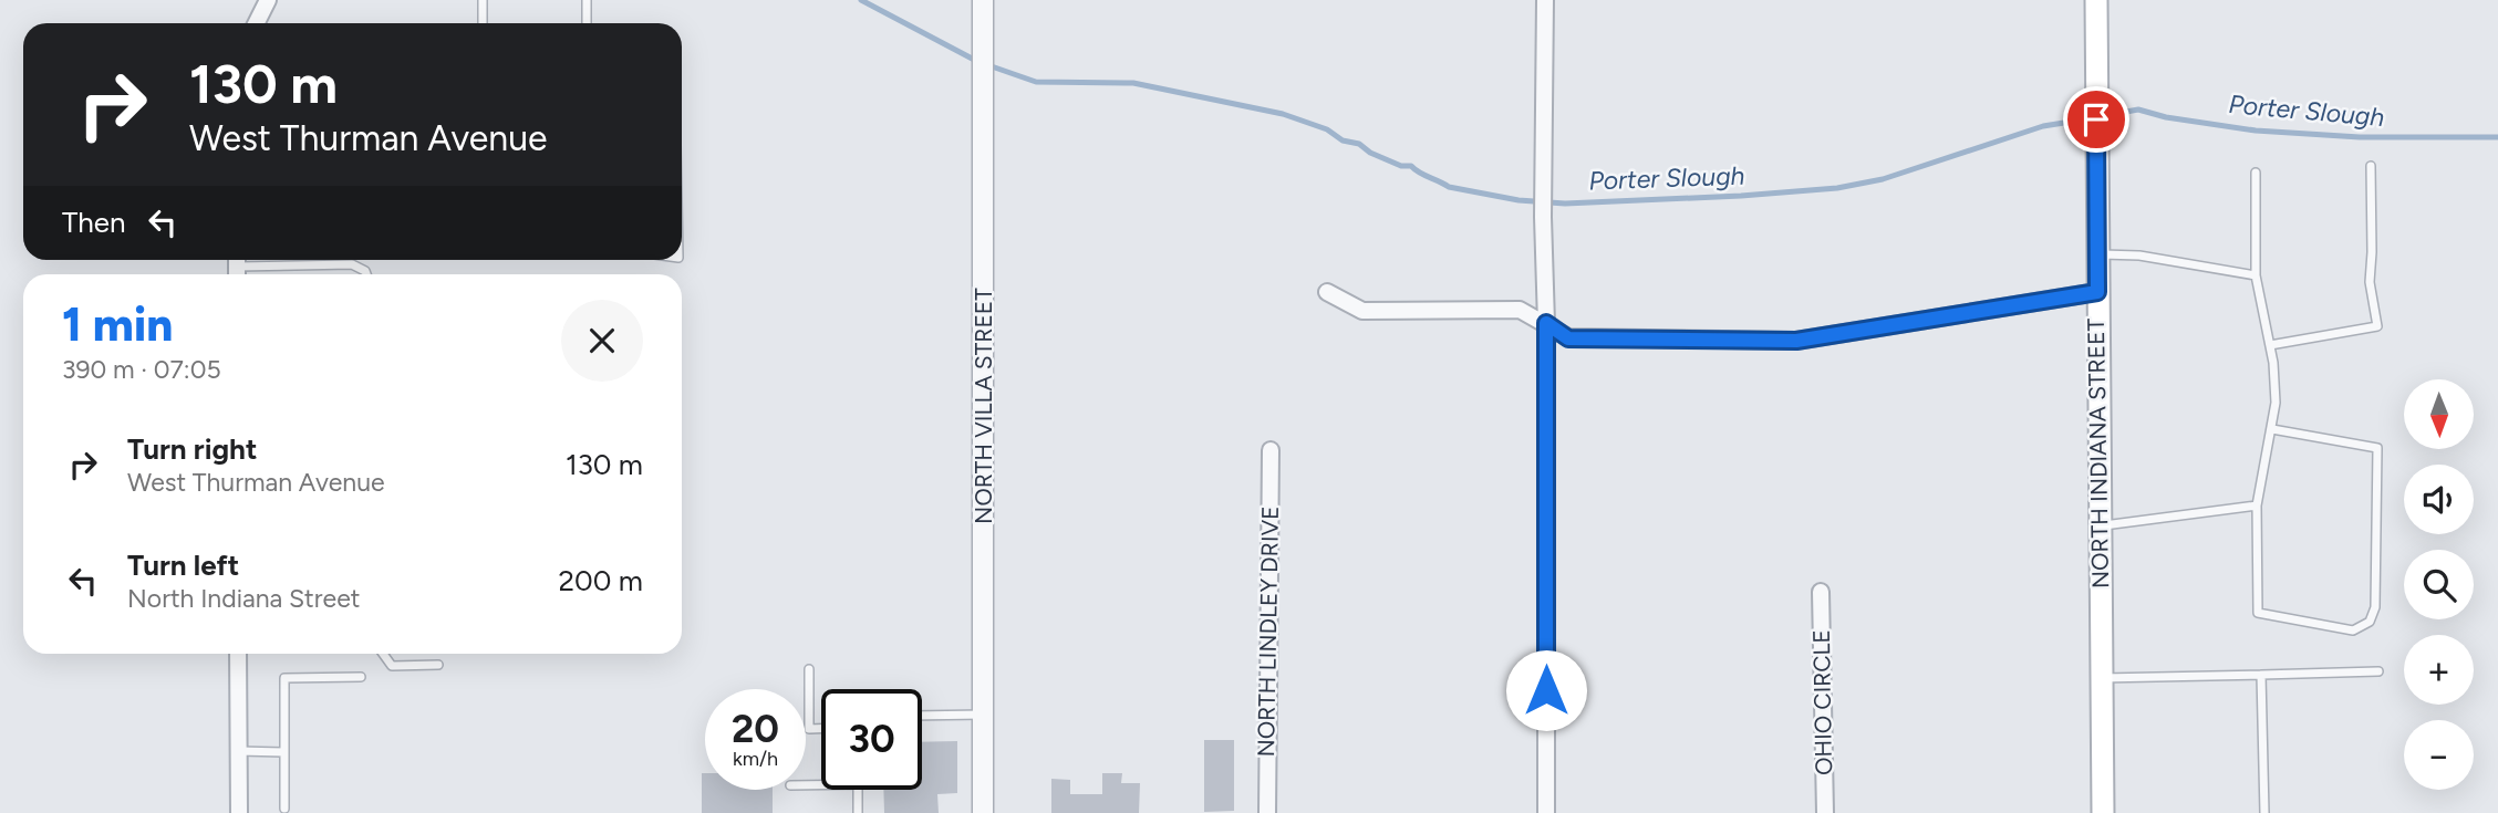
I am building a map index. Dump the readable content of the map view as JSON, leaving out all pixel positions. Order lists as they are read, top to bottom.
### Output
{
  "streets": {
    "main road": ["NORTH INDIANA STREET"],
    "street": ["NORTH VILLA STREET", "NORTH LINDLEY DRIVE", "OHIO CIRCLE"]
  },
  "water": ["Porter Slough"],
  "north": "bottom",
  "page": {
    "turn": ["130 m", "West Thurman Avenue"],
    "then": "Then",
    "heading": ["1 min", "390 m · 07:05"],
    "map_buttons": ["+", "−"],
    "list": [
      {
        "name": "Turn right",
        "note": "West Thurman Avenue",
        "value": "130 m"
      },
      {
        "name": "Turn left",
        "note": "North Indiana Street",
        "value": "200 m"
      }
    ],
    "speed": "20 km/h",
    "limit": "30"
  }
}
